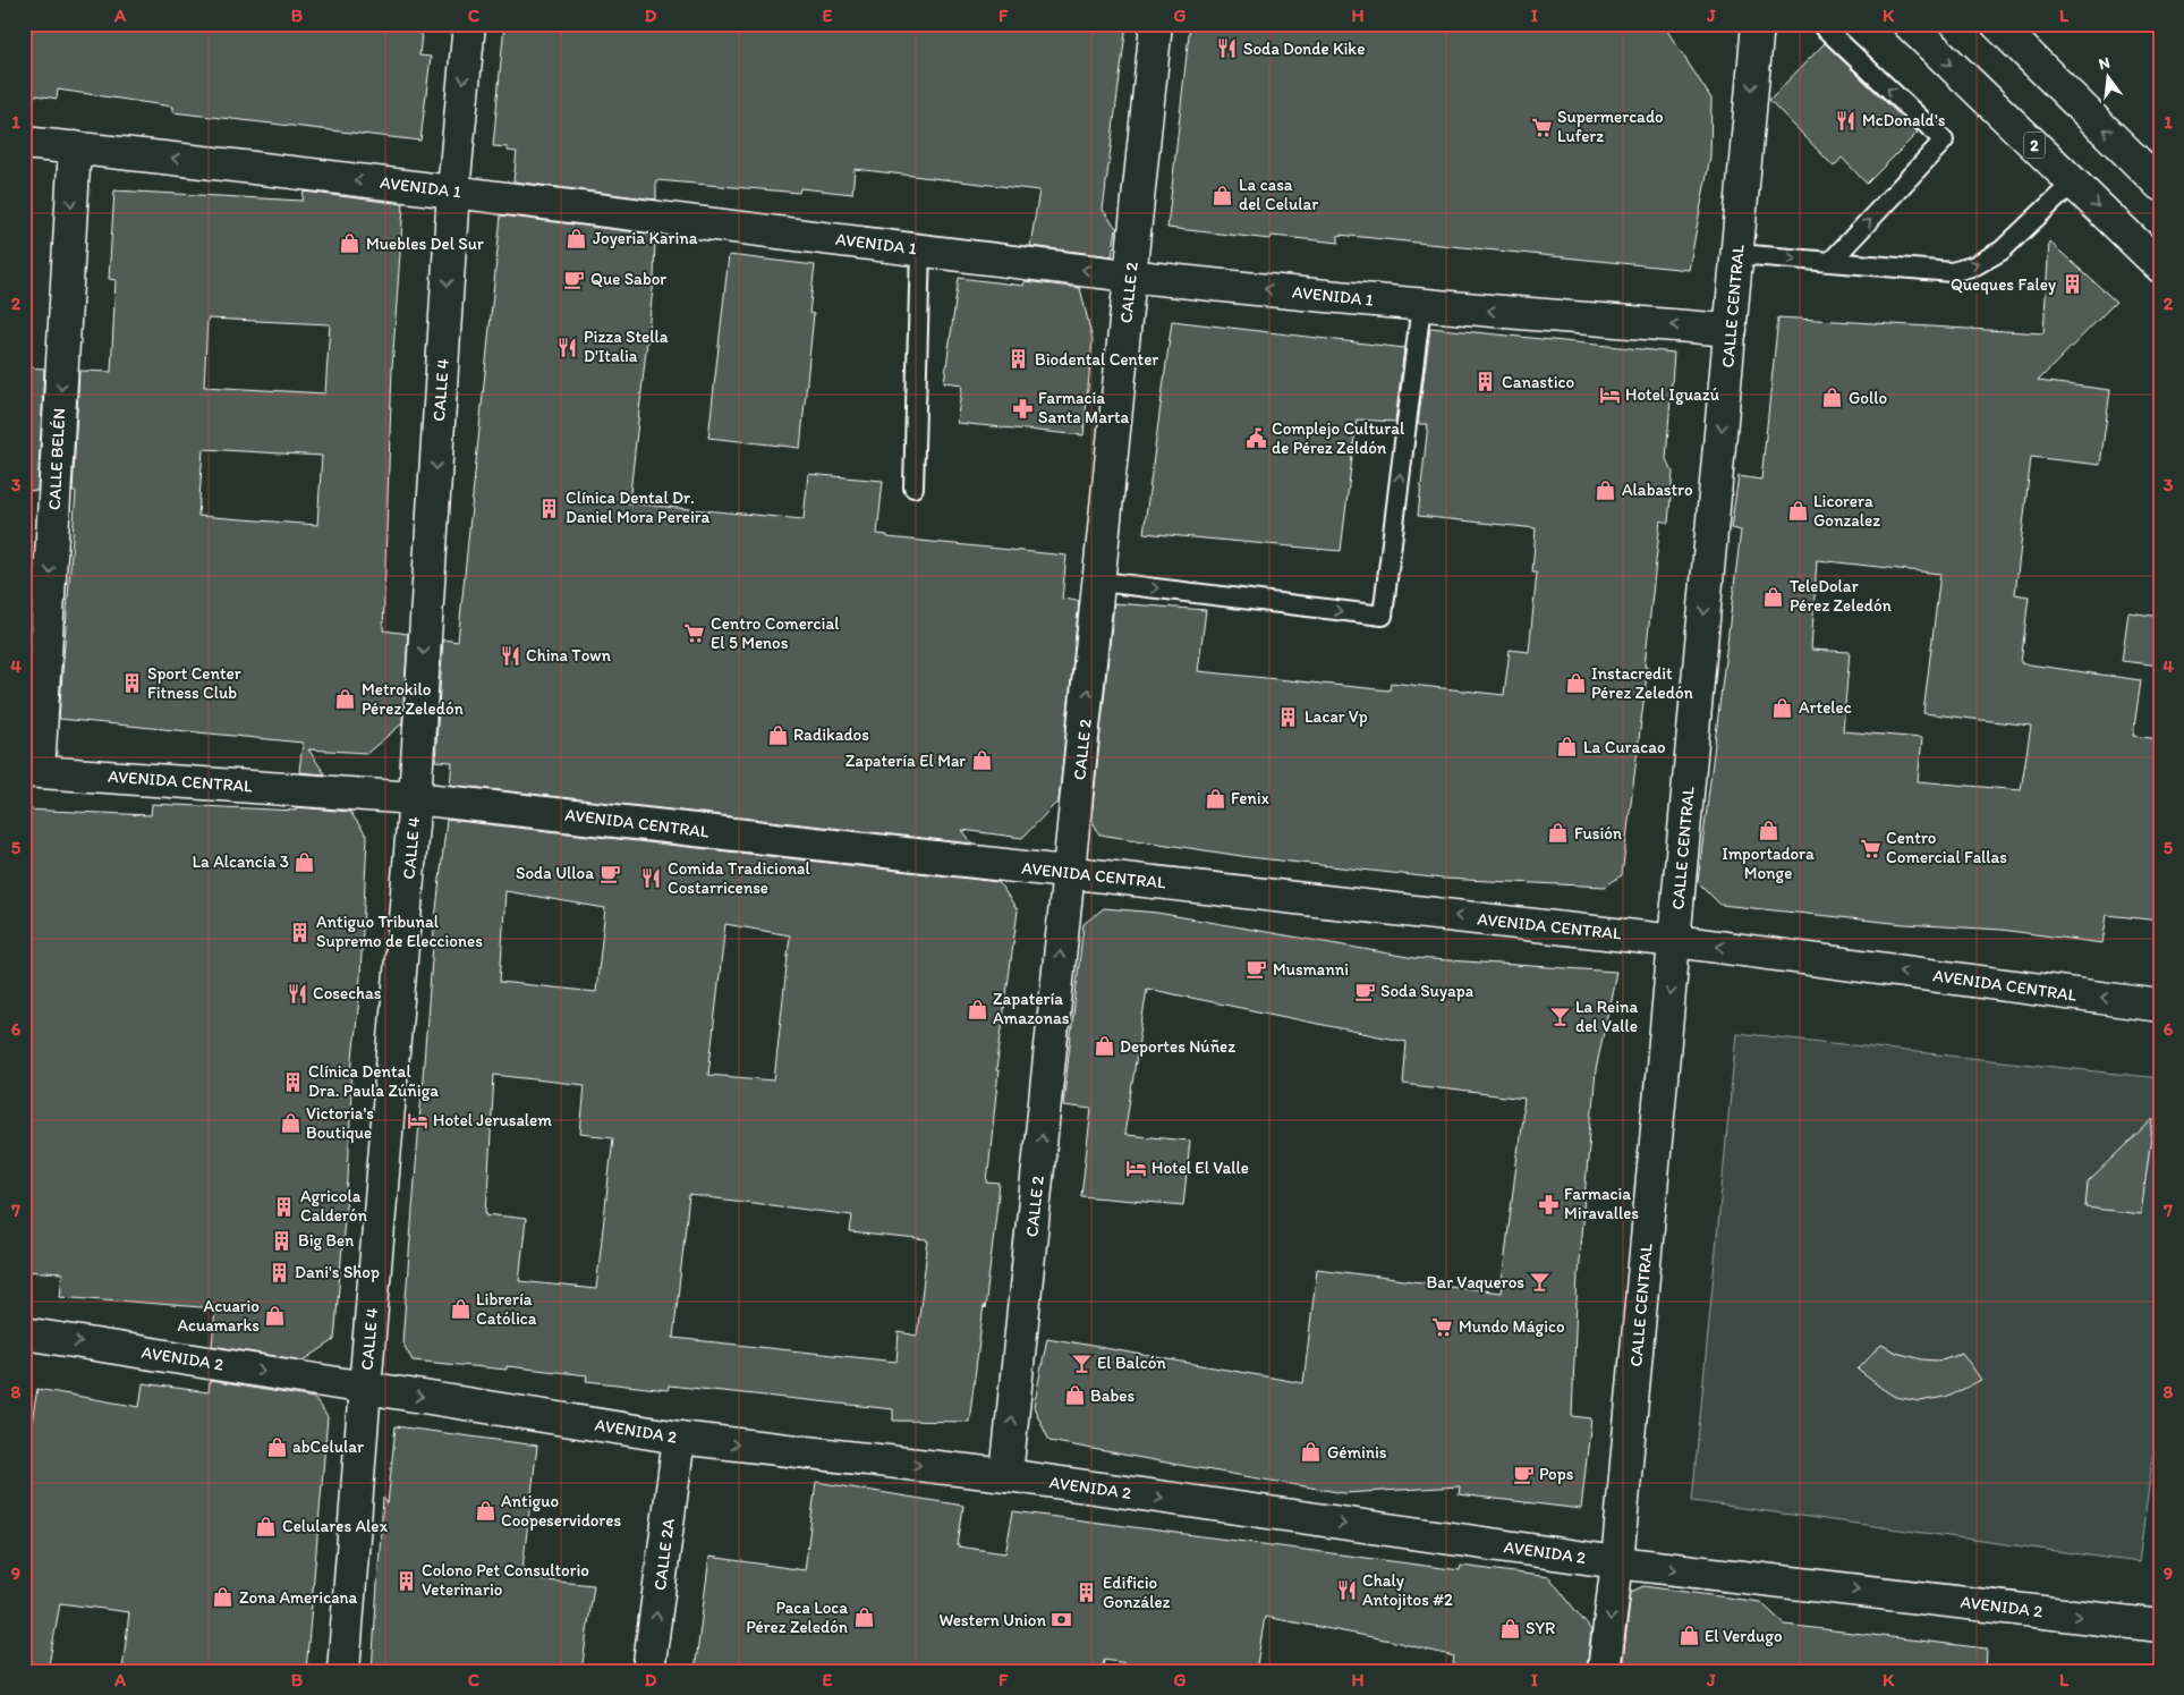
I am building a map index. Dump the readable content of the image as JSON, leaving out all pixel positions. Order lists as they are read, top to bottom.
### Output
{
  "streets": {
    "main road": [
      "2",
      "AVENIDA 1",
      "CALLE 2",
      "CALLE CENTRAL",
      "CALLE 4",
      "CALLE BELÉN",
      "AVENIDA CENTRAL",
      "AVENIDA 2",
      "CALLE 2A"
    ]
  },
  "crossings": [
    ["AVENIDA 1", "CALLE 2"],
    ["AVENIDA 1", "CALLE CENTRAL"],
    ["AVENIDA 1", "CALLE 4"],
    ["AVENIDA 1", "CALLE BELÉN"],
    ["CALLE 2", "AVENIDA CENTRAL"],
    ["CALLE 2", "AVENIDA 2"],
    ["CALLE CENTRAL", "AVENIDA CENTRAL"],
    ["CALLE CENTRAL", "AVENIDA 2"],
    ["CALLE 4", "AVENIDA CENTRAL"],
    ["CALLE 4", "AVENIDA 2"],
    ["CALLE BELÉN", "AVENIDA CENTRAL"],
    ["AVENIDA 2", "CALLE 2A"]
  ],
  "one_way": [
    "AVENIDA 1",
    "CALLE 2",
    "CALLE CENTRAL",
    "CALLE 4",
    "CALLE BELÉN",
    "AVENIDA CENTRAL",
    "AVENIDA 2",
    "CALLE 2A"
  ],
  "places": {
    "restaurant": [
      "Soda Donde Kike",
      "McDonald's",
      "Pizza Stella D'Italia",
      "China Town",
      "Comida Tradicional Costarricense",
      "Cosechas",
      "Chaly Antojitos #2"
    ],
    "supermarket": [
      "Supermercado Luferz",
      "Centro Comercial El 5 Menos",
      "Centro Comercial Fallas",
      "Mundo Mágico"
    ],
    "shop": [
      "La casa del Celular",
      "Joyeria Karina",
      "Muebles Del Sur",
      "Gollo",
      "Alabastro",
      "Licorera Gonzalez",
      "TeleDolar Pérez Zeledón",
      "Instacredit Pérez Zeledón",
      "Metrokilo Pérez Zeledón",
      "Artelec",
      "Radikados",
      "La Curacao",
      "Zapatería El Mar",
      "Fenix",
      "Importadora Monge",
      "Fusión",
      "La Alcancía 3",
      "Zapatería Amazonas",
      "Deportes Núñez",
      "Victoria's Boutique",
      "Librería Católica",
      "Acuario Acuamarks",
      "Babes",
      "abCelular",
      "Géminis",
      "Antiguo Coopeservidores",
      "Celulares Alex",
      "Zona Americana",
      "Paca Loca Pérez Zeledón",
      "SYR",
      "El Verdugo"
    ],
    "cafe": [
      "Que Sabor",
      "Soda Ulloa",
      "Musmanni",
      "Soda Suyapa",
      "Pops"
    ],
    "building": [
      "Queques Faley",
      "Biodental Center",
      "Canastico",
      "Clínica Dental Dr. Daniel Mora Pereira",
      "Sport Center Fitness Club",
      "Lacar Vp",
      "Antiguo Tribunal Supremo de Elecciones",
      "Clínica Dental Dra. Paula Zúñiga",
      "Agricola Calderón",
      "Big Ben",
      "Dani's Shop",
      "Colono Pet Consultorio Veterinario",
      "Edificio González"
    ],
    "hotel": ["Hotel Iguazú", "Hotel Jerusalem", "Hotel El Valle"],
    "pharmacy": ["Farmacia Santa Marta", "Farmacia Miravalles"],
    "public building": ["Complejo Cultural de Pérez Zeldón"],
    "bar": ["La Reina del Valle", "Bar Vaqueros", "El Balcón"],
    "bank": ["Western Union"]
  },
  "north": "top",
  "grid": {
    "columns": [
      "A",
      "B",
      "C",
      "D",
      "E",
      "F",
      "G",
      "H",
      "I",
      "J",
      "K",
      "L"
    ],
    "rows": [
      "1",
      "2",
      "3",
      "4",
      "5",
      "6",
      "7",
      "8",
      "9"
    ]
  }
}
